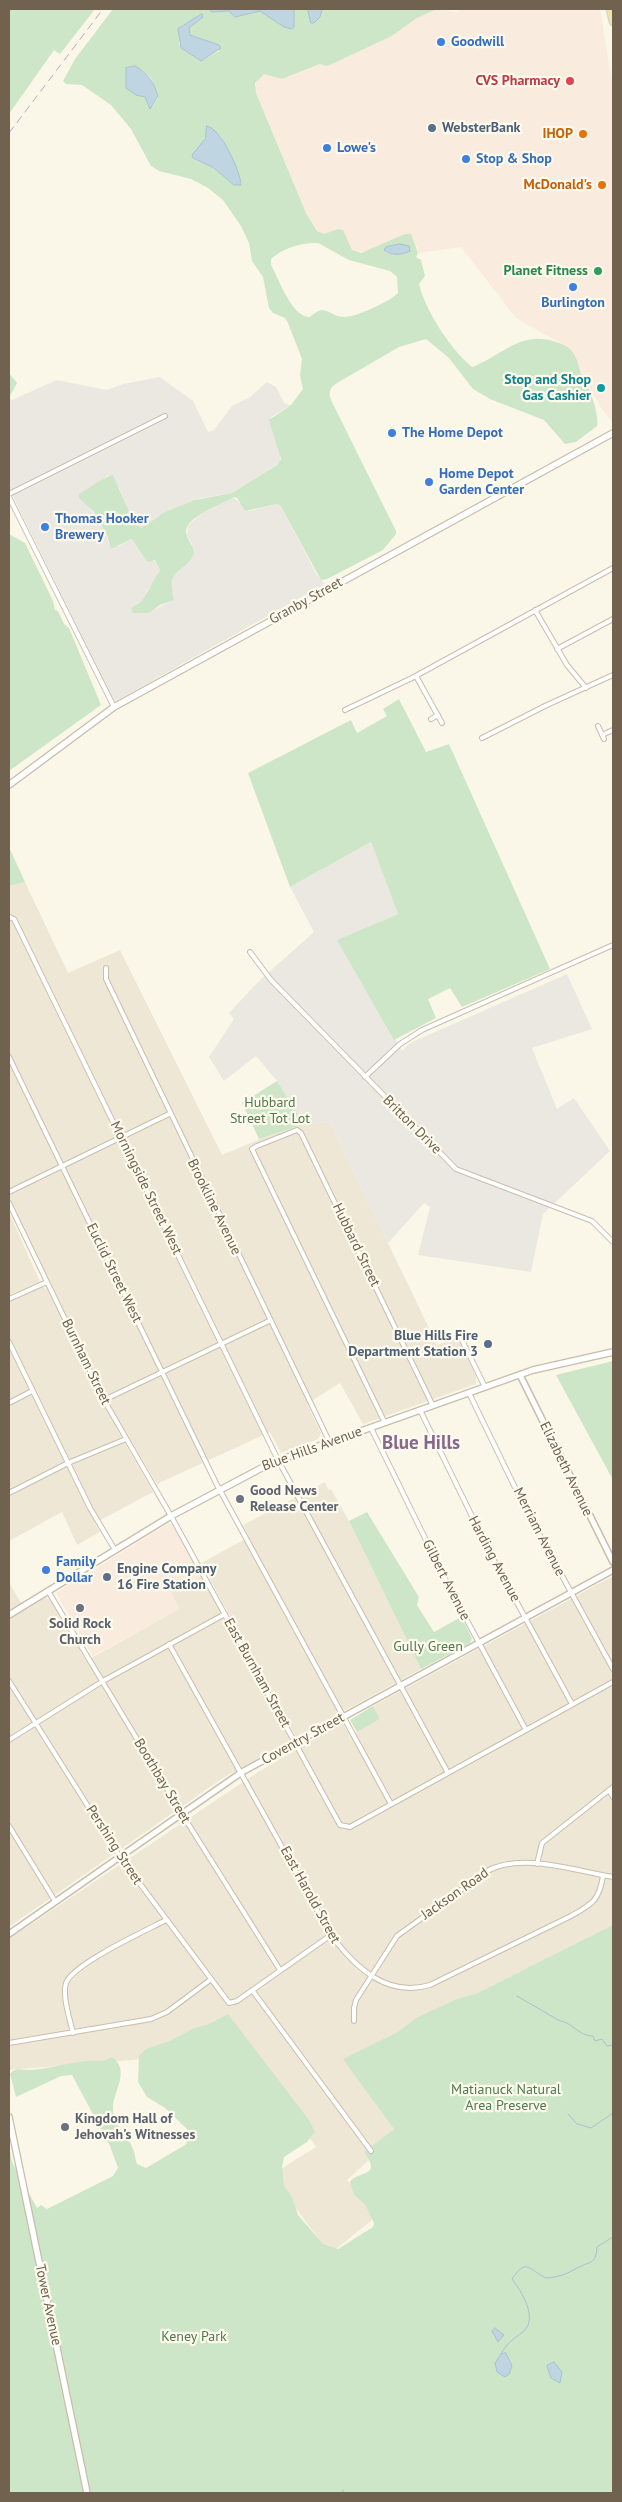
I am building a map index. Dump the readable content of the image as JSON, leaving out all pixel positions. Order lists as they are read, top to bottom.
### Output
{
  "streets": {
    "main road": ["Granby Street", "Blue Hills Avenue", "Tower Avenue"],
    "street": [
      "Britton Drive",
      "Morningside Street West",
      "Brookline Avenue",
      "Hubbard Street",
      "Euclid Street West",
      "Burnham Street",
      "Elizabeth Avenue",
      "Merriam Avenue",
      "Harding Avenue",
      "Gilbert Avenue",
      "East Burnham Street",
      "Coventry Street",
      "Boothbay Street",
      "Pershing Street",
      "Jackson Road",
      "East Harold Street"
    ]
  },
  "crossings": [
    ["Morningside Street West", "Blue Hills Avenue"],
    ["Morningside Street West", "Coventry Street"],
    ["Brookline Avenue", "Blue Hills Avenue"],
    ["Hubbard Street", "Blue Hills Avenue"],
    ["Euclid Street West", "Blue Hills Avenue"],
    ["Euclid Street West", "East Burnham Street"],
    ["Euclid Street West", "Coventry Street"],
    ["Burnham Street", "Blue Hills Avenue"],
    ["Burnham Street", "East Burnham Street"],
    ["Blue Hills Avenue", "Elizabeth Avenue"],
    ["Blue Hills Avenue", "Merriam Avenue"],
    ["Blue Hills Avenue", "Harding Avenue"],
    ["Blue Hills Avenue", "Gilbert Avenue"],
    ["Blue Hills Avenue", "East Burnham Street"],
    ["Blue Hills Avenue", "Boothbay Street"],
    ["Merriam Avenue", "Coventry Street"],
    ["Harding Avenue", "Coventry Street"],
    ["Gilbert Avenue", "Coventry Street"],
    ["East Burnham Street", "Coventry Street"],
    ["Coventry Street", "Boothbay Street"],
    ["Coventry Street", "Pershing Street"],
    ["Coventry Street", "East Harold Street"],
    ["Jackson Road", "East Harold Street"]
  ],
  "districts": ["Blue Hills"],
  "parks": [
    "Hubbard Street Tot Lot",
    "Gully Green",
    "Matianuck Natural Area Preserve",
    "Keney Park"
  ],
  "places": [
    "Goodwill",
    "CVS Pharmacy",
    "WebsterBank",
    "IHOP",
    "Lowe's",
    "Stop & Shop",
    "McDonald's",
    "Planet Fitness",
    "Burlington",
    "Stop and Shop Gas Cashier",
    "The Home Depot",
    "Home Depot Garden Center",
    "Thomas Hooker Brewery",
    "Blue Hills Fire Department Station 3",
    "Good News Release Center",
    "Family Dollar",
    "Engine Company 16 Fire Station",
    "Solid Rock Church",
    "Kingdom Hall of Jehovah's Witnesses"
  ]
}
